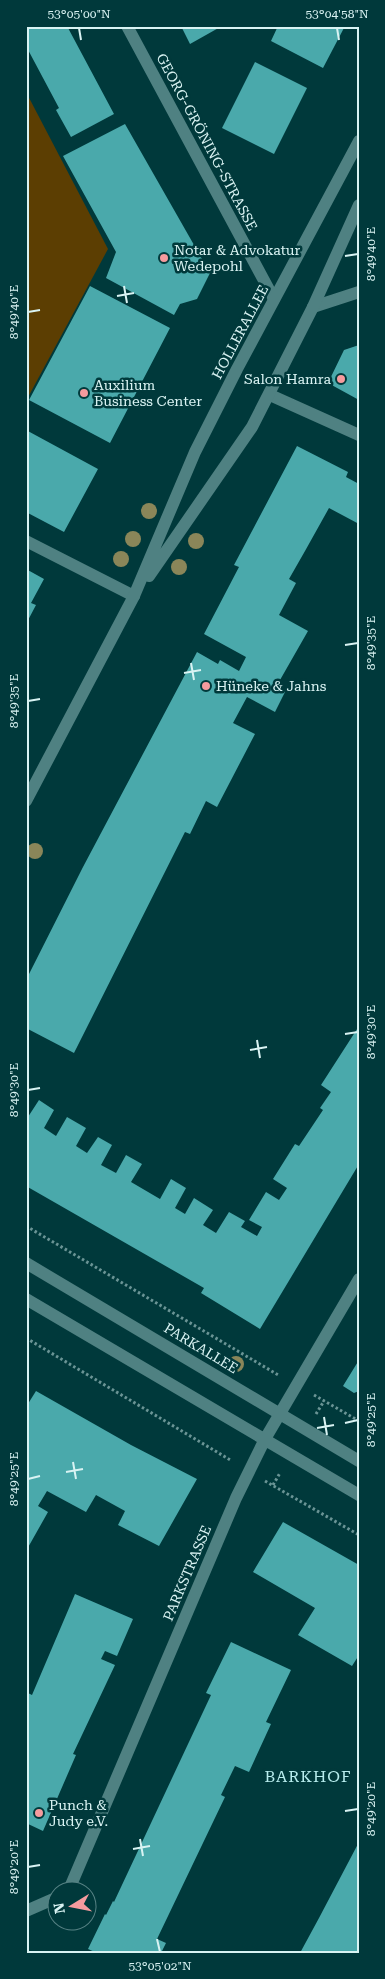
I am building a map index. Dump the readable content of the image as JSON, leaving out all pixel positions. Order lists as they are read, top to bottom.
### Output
{
  "streets": {
    "street": [
      "GEORG-GRÖNING-STRASSE",
      "HOLLERALLEE",
      "PARKALLEE",
      "PARKSTRASSE"
    ]
  },
  "crossings": [
    ["GEORG-GRÖNING-STRASSE", "HOLLERALLEE"],
    ["PARKALLEE", "PARKSTRASSE"]
  ],
  "districts": ["BARKHOF"],
  "places": [
    "Notar & Advokatur Wedepohl",
    "Salon Hamra",
    "Auxilium Business Center",
    "Hüneke & Jahns",
    "Punch & Judy e.V."
  ],
  "north": "left",
  "coordinates": [
    "53°05'00\"N",
    "53°04'58\"N",
    "8°49'40\"E",
    "8°49'35\"E",
    "8°49'30\"E",
    "8°49'25\"E",
    "8°49'20\"E",
    "53°05'02\"N"
  ]
}
